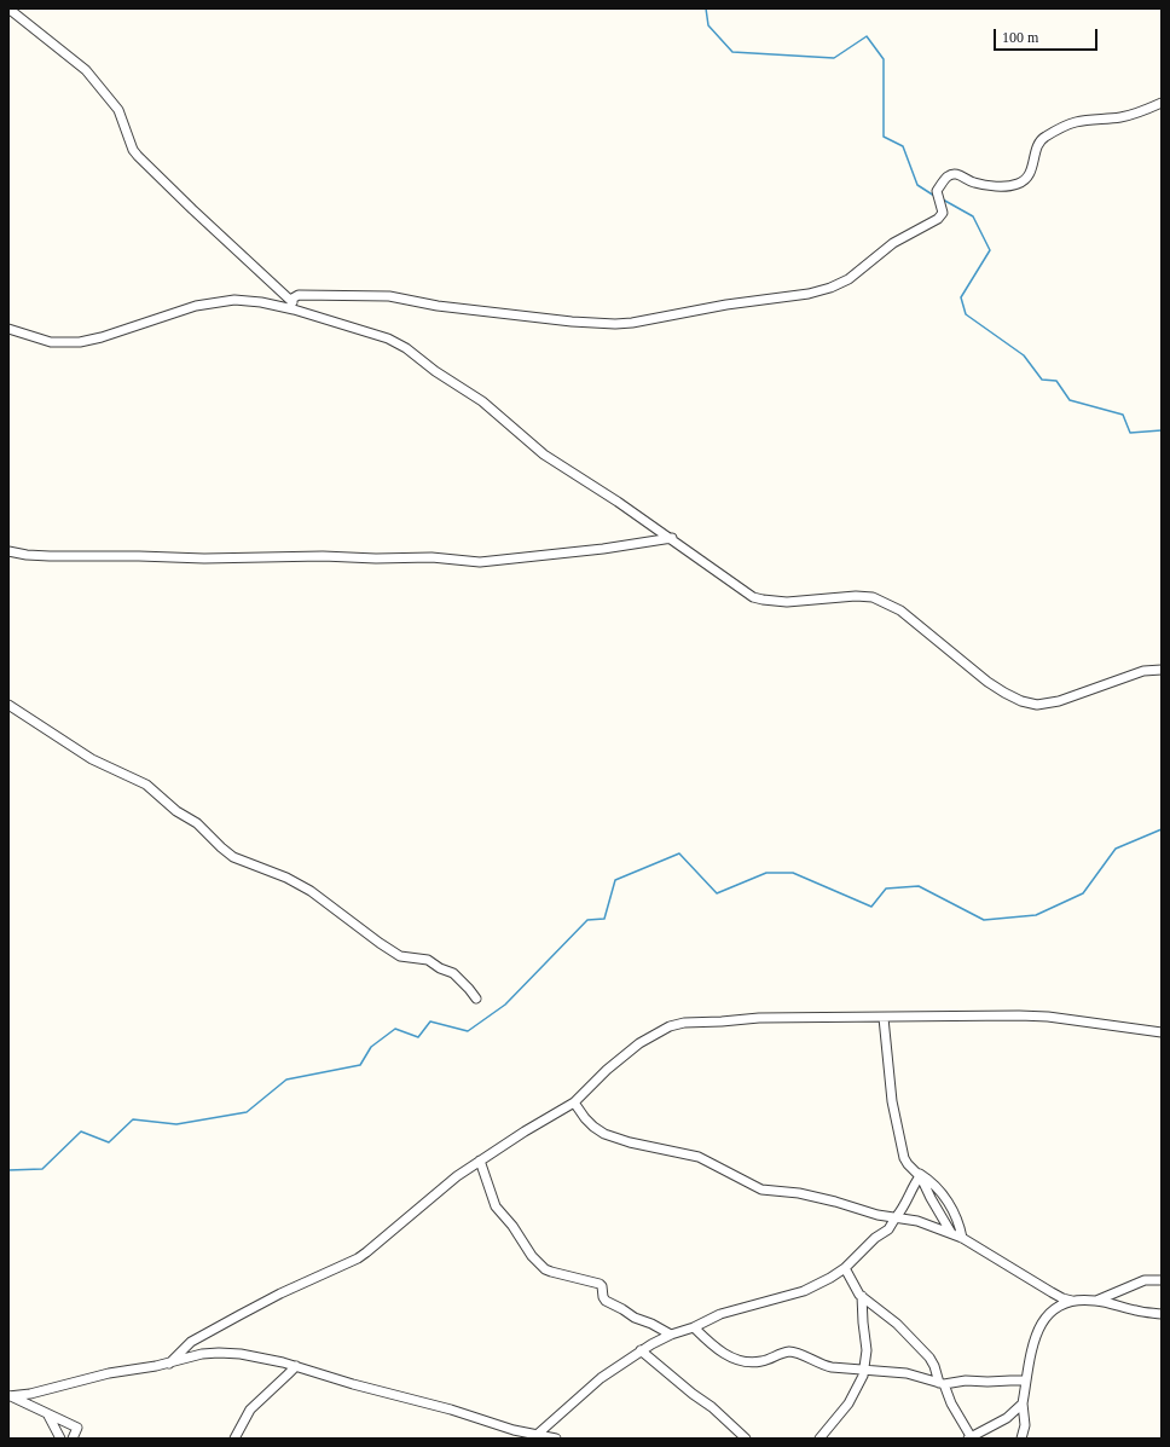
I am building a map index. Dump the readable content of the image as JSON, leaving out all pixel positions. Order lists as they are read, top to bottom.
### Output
{
  "scale_bar": "100 m"
}
